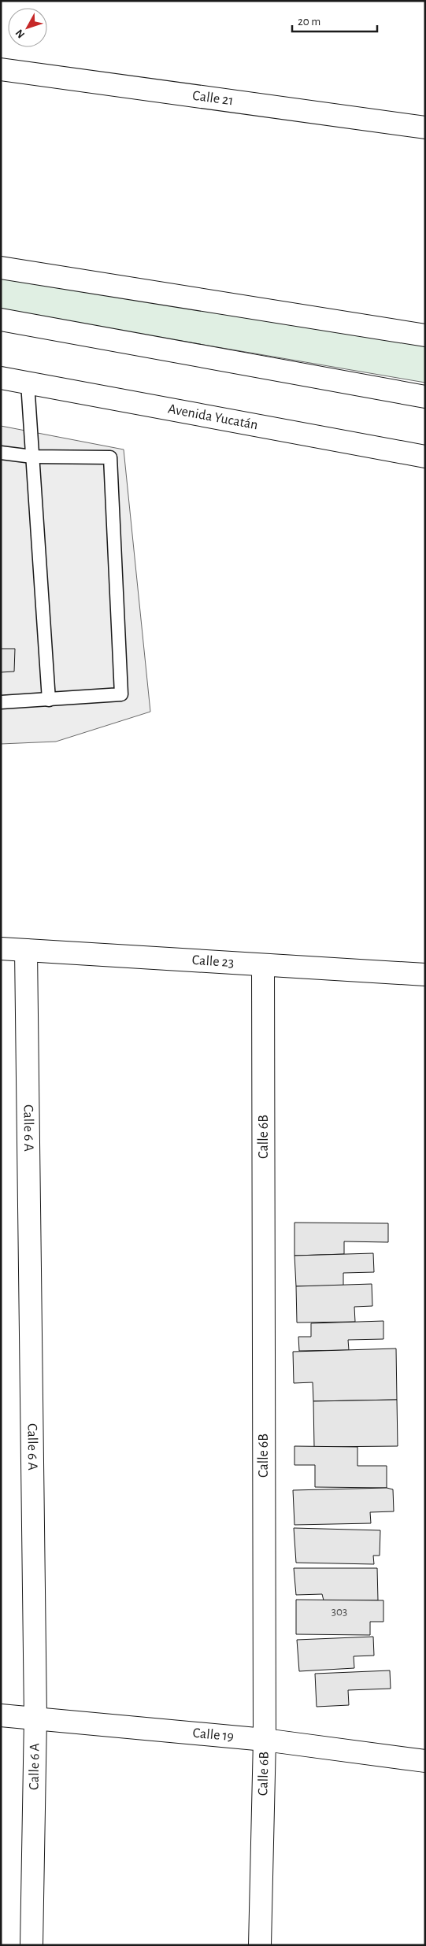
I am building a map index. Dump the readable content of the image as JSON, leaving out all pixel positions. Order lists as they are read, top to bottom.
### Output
{
  "streets": {
    "street": [
      "Calle 21",
      "Avenida Yucatán",
      "Calle 23",
      "Calle 6 A",
      "Calle 6B",
      "Calle 19"
    ]
  },
  "crossings": [
    ["Calle 23", "Calle 6 A"],
    ["Calle 23", "Calle 6B"],
    ["Calle 6 A", "Calle 19"],
    ["Calle 6B", "Calle 19"]
  ],
  "house_numbers": ["303"],
  "scale_bar": "20 m",
  "north": "bottom left"
}
